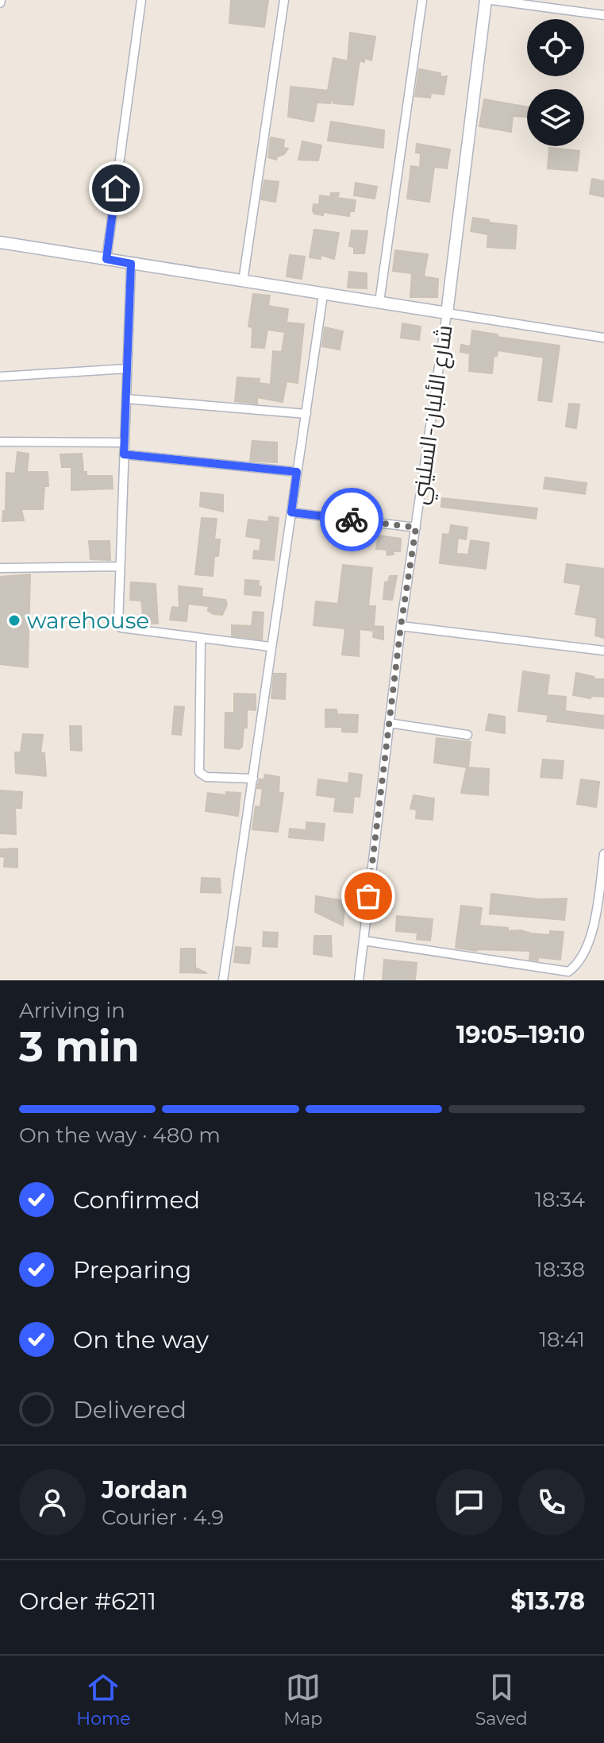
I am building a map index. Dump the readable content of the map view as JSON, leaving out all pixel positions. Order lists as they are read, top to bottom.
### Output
{
  "streets": {
    "street": ["شارع الألبان-السليني"]
  },
  "places": ["warehouse"],
  "page": {
    "heading": ["3 min", "Arriving in", "19:05–19:10"],
    "panel": [
      "Jordan",
      "Courier · 4.9",
      "Order #6211",
      "$13.78"
    ],
    "bar": "On the way · 480 m",
    "list": [
      ["Confirmed", "18:34"],
      ["Preparing", "18:38"],
      ["On the way", "18:41"],
      "Delivered"
    ],
    "tabs": ["Home", "Map", "Saved"]
  }
}
